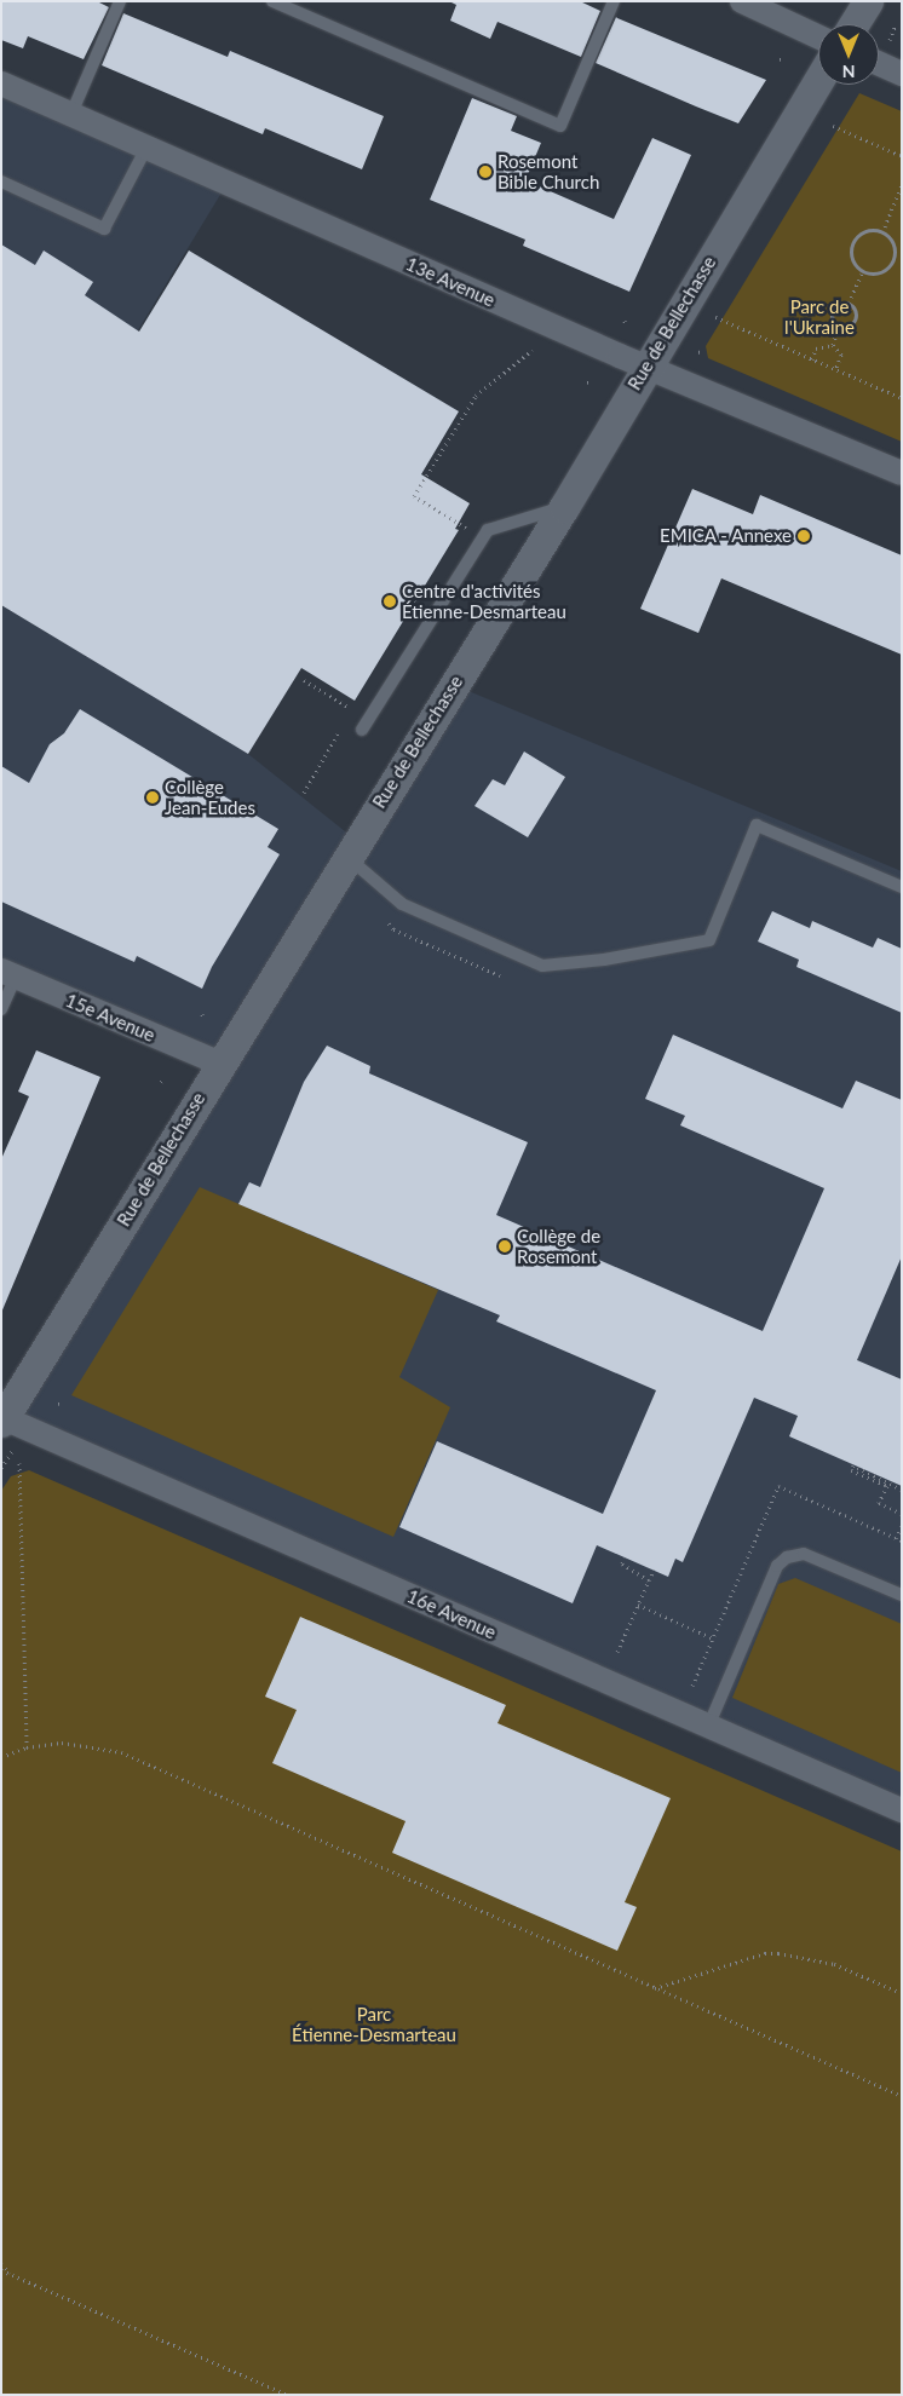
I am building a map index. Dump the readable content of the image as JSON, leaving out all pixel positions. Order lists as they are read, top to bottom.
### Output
{
  "streets": {
    "street": [
      "13e Avenue",
      "Rue de Bellechasse",
      "15e Avenue",
      "16e Avenue"
    ]
  },
  "crossings": [
    ["13e Avenue", "Rue de Bellechasse"],
    ["Rue de Bellechasse", "15e Avenue"],
    ["Rue de Bellechasse", "16e Avenue"]
  ],
  "parks": ["Parc de l'Ukraine", "Parc Étienne-Desmarteau"],
  "places": [
    "Rosemont Bible Church",
    "EMICA - Annexe",
    "Centre d'activités Étienne-Desmarteau",
    "Collège Jean-Eudes",
    "Collège de Rosemont"
  ],
  "north": "bottom"
}
